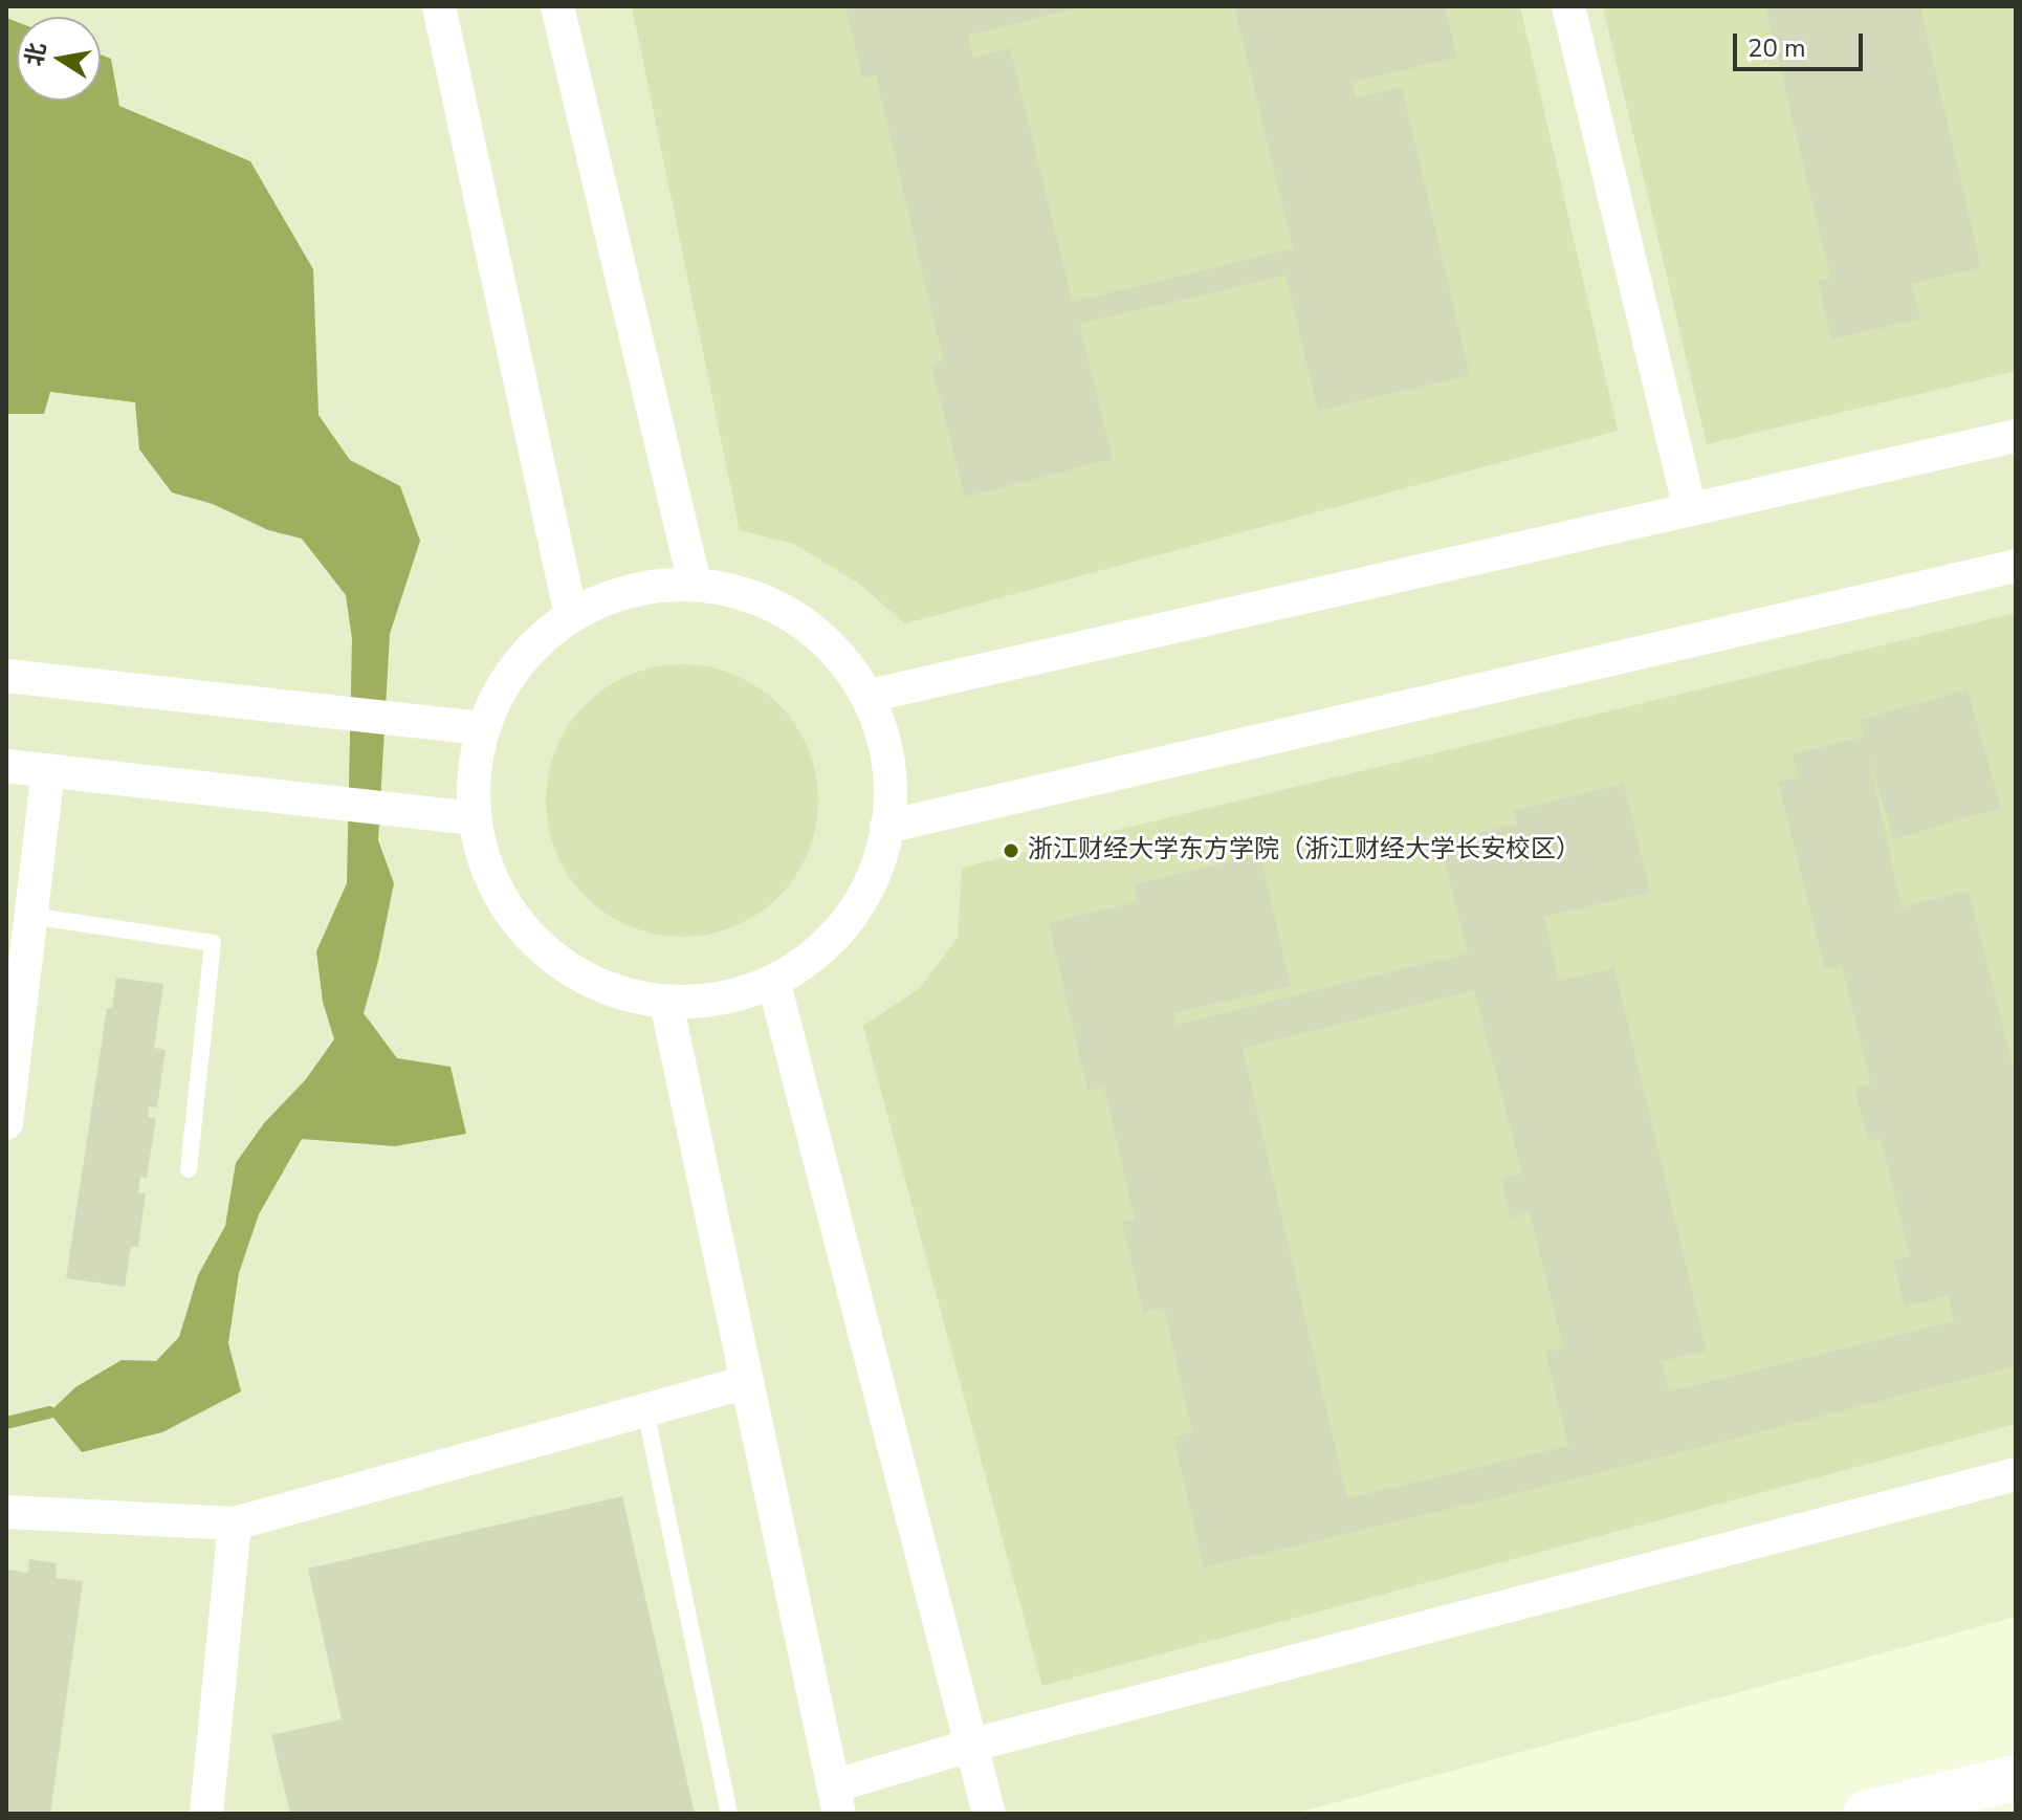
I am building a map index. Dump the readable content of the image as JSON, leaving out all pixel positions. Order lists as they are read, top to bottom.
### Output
{
  "places": ["浙江财经大学东方学院（浙江财经大学长安校区）"],
  "scale_bar": "20 m",
  "north": "left"
}
